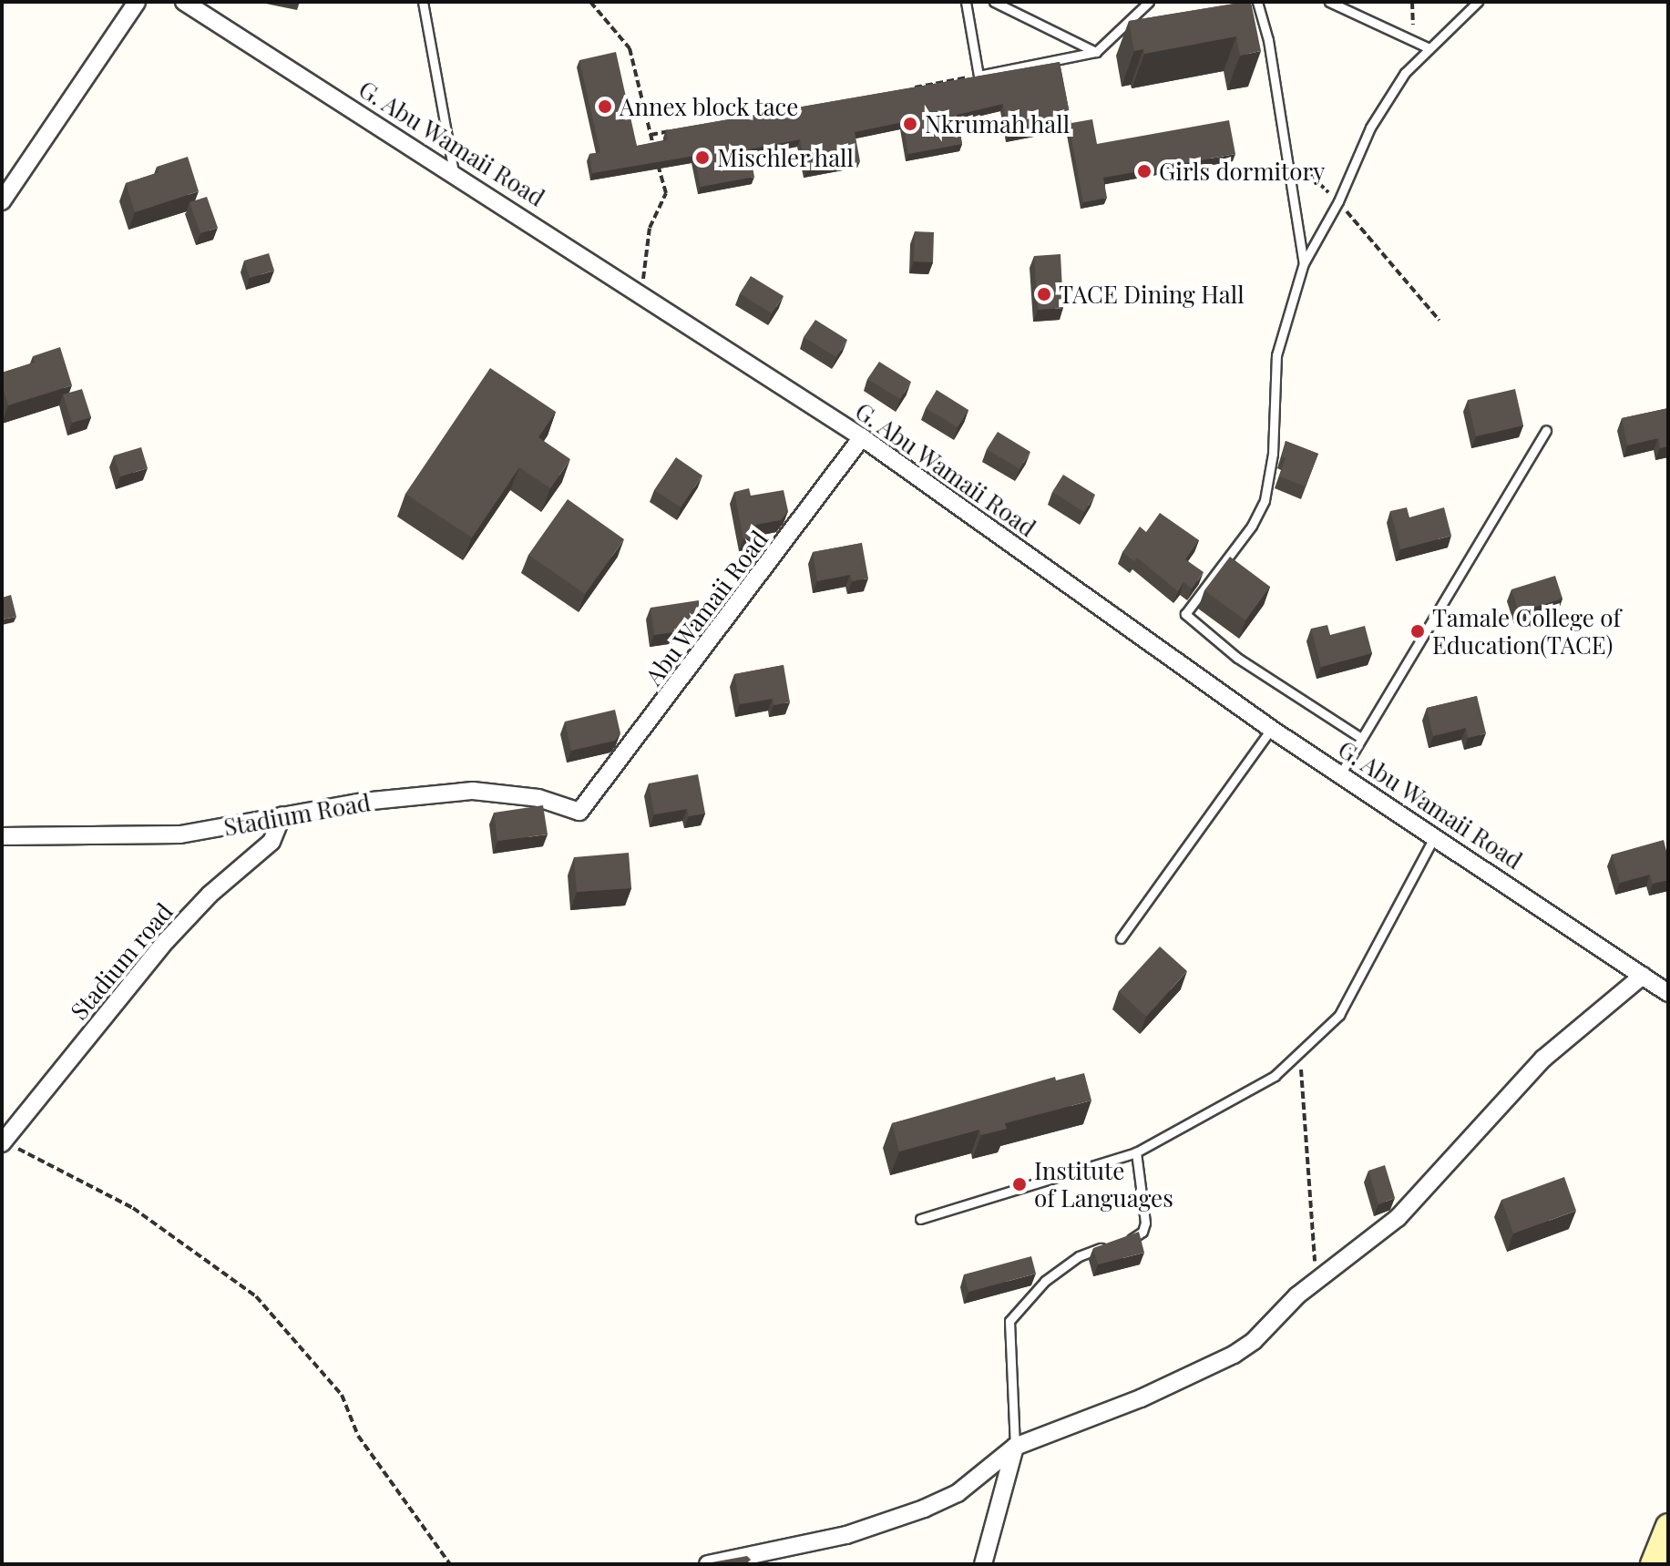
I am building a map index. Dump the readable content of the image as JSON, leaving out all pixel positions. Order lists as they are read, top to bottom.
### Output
{
  "streets": {
    "street": [
      "G. Abu Wamaii Road",
      "Abu Wamaii Road",
      "Stadium Road",
      "Stadium road"
    ]
  },
  "crossings": [
    ["G. Abu Wamaii Road", "Abu Wamaii Road"],
    ["Abu Wamaii Road", "Stadium Road"],
    ["Stadium Road", "Stadium road"]
  ],
  "places": [
    "Annex block tace",
    "Nkrumah hall",
    "Mischler hall",
    "Girls dormitory",
    "TACE Dining Hall",
    "Tamale College of Education(TACE)",
    "Institute of Languages"
  ]
}
